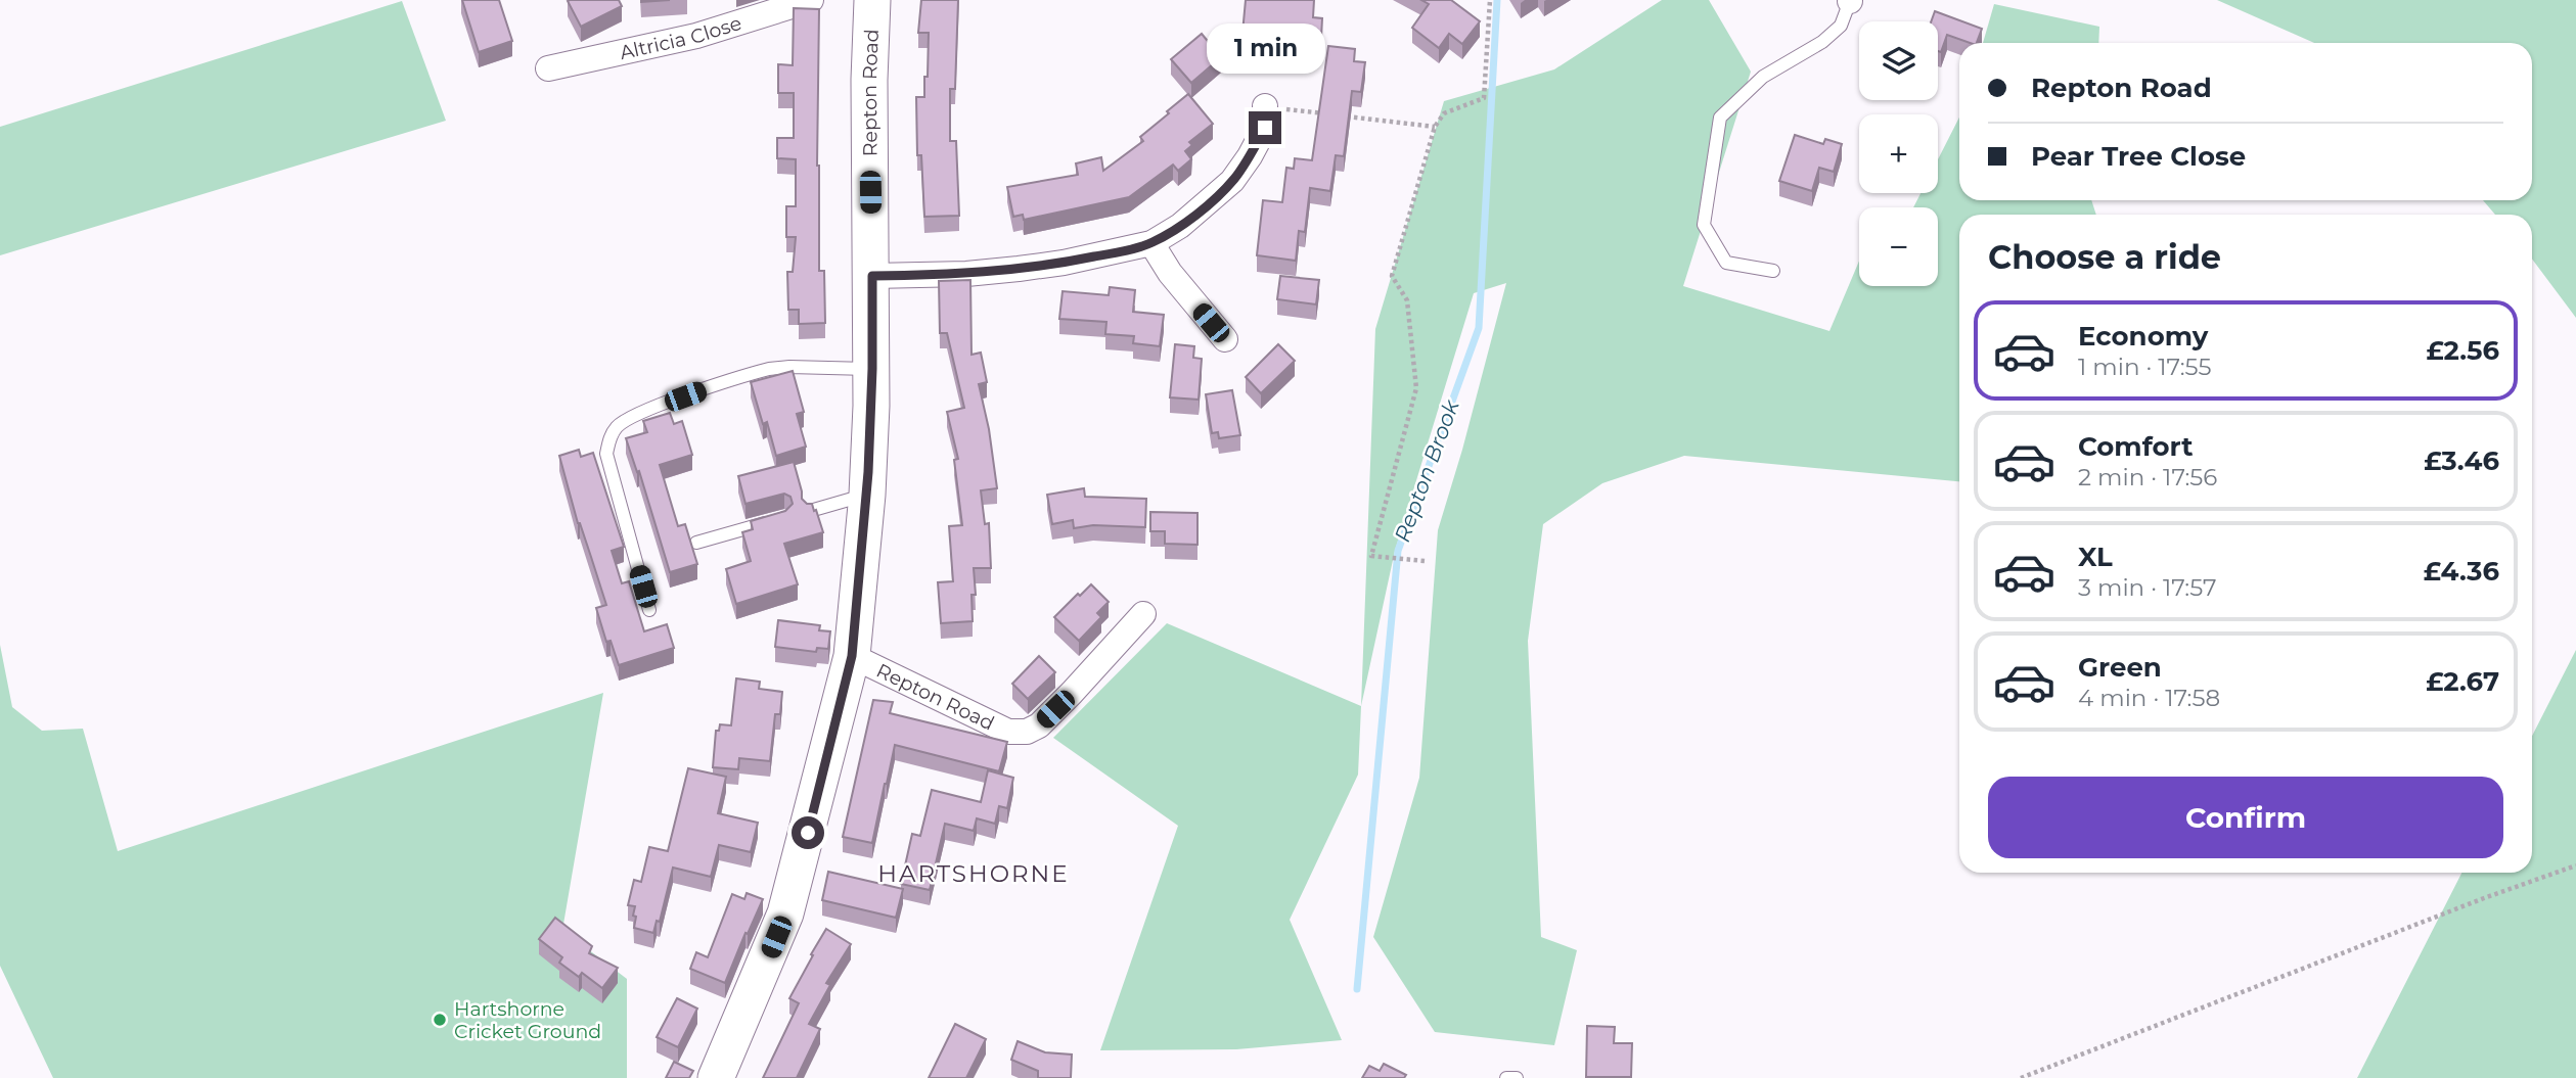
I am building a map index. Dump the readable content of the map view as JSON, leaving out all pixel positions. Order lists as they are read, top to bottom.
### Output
{
  "streets": {
    "street": ["Altricia Close", "Repton Road"]
  },
  "districts": ["HARTSHORNE"],
  "water": ["Repton Brook"],
  "places": ["Hartshorne Cricket Ground"],
  "page": {
    "map_buttons": ["+", "−"],
    "bubble": "1 min",
    "banner": ["Repton Road", "Pear Tree Close"],
    "heading": "Choose a ride",
    "list": [
      {
        "name": "Economy",
        "note": "1 min · 17:55",
        "value": "£2.56"
      },
      {
        "name": "Comfort",
        "note": "2 min · 17:56",
        "value": "£3.46"
      },
      {
        "name": "XL",
        "note": "3 min · 17:57",
        "value": "£4.36"
      },
      {
        "name": "Green",
        "note": "4 min · 17:58",
        "value": "£2.67"
      }
    ],
    "buttons": "Confirm"
  }
}
